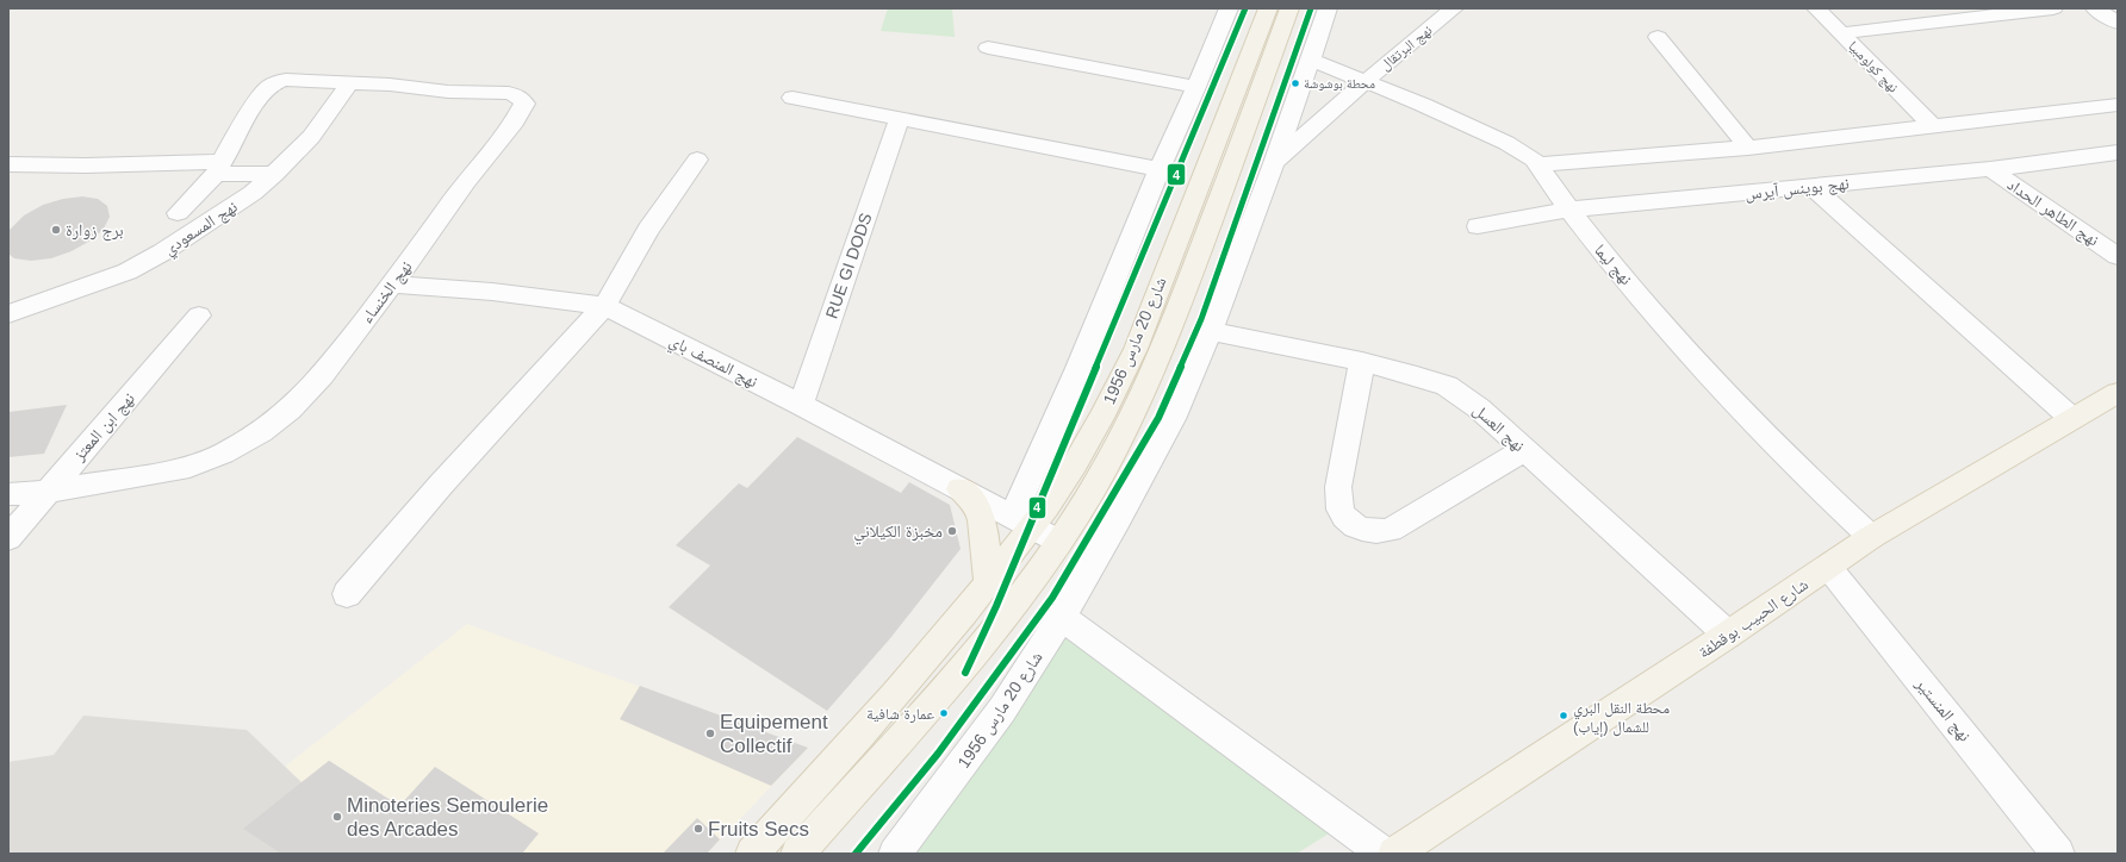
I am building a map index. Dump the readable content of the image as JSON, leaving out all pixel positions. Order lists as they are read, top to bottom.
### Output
{
  "streets": {
    "main road": ["شارع 20 مارس 1956", "شارع الحبيب بوقطفة"],
    "street": [
      "نهج البرتقال",
      "نهج كولومبيا",
      "نهج بوينس آيرس",
      "نهج الطاهر الحداد",
      "نهج المسعودي",
      "نهج ليما",
      "RUE GI DODS",
      "نهج الخنساء",
      "نهج المنصف باي",
      "نهج ابن المعتز",
      "نهج العسل",
      "نهج المنستير"
    ]
  },
  "crossings": [
    ["نهج البرتقال", "نهج ليما"],
    ["نهج البرتقال", "شارع 20 مارس 1956"],
    ["نهج بوينس آيرس", "نهج الطاهر الحداد"],
    ["نهج بوينس آيرس", "نهج ليما"],
    ["نهج المسعودي", "نهج الخنساء"],
    ["نهج ليما", "شارع 20 مارس 1956"],
    ["نهج ليما", "شارع الحبيب بوقطفة"],
    ["RUE GI DODS", "نهج المنصف باي"],
    ["نهج الخنساء", "نهج المنصف باي"],
    ["نهج الخنساء", "نهج ابن المعتز"],
    ["شارع 20 مارس 1956", "نهج المنصف باي"],
    ["شارع 20 مارس 1956", "نهج العسل"],
    ["نهج العسل", "شارع الحبيب بوقطفة"],
    ["شارع الحبيب بوقطفة", "نهج المنستير"]
  ],
  "places": [
    "محطة بوشوشة",
    "برج زوارة",
    "مخبزة الكيلاني",
    "عمارة شافية",
    "محطة النقل البري للشمال (إياب)",
    "Equipement Collectif",
    "Minoteries Semoulerie des Arcades",
    "Fruits Secs"
  ],
  "lines": ["transit line 4"]
}
